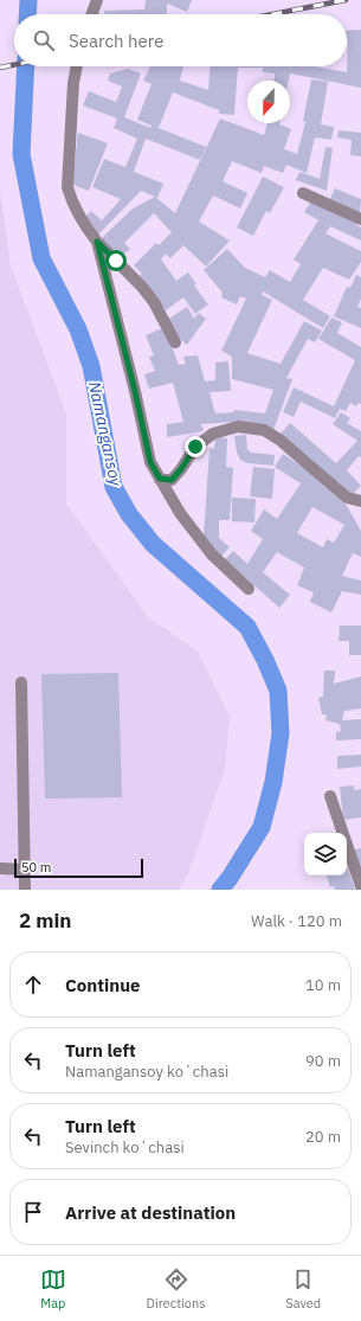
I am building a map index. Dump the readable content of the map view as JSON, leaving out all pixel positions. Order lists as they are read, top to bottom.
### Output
{
  "water": ["Namangansoy"],
  "scale_bar": "50 m",
  "north": "bottom",
  "page": {
    "search": "Search here",
    "scale": "50 m",
    "heading": ["2 min", "Walk · 120 m"],
    "list": [
      ["Continue", "10 m"],
      ["Turn left", "Namangansoy koʻchasi", "90 m"],
      ["Turn left", "Sevinch koʻchasi", "20 m"],
      "Arrive at destination"
    ],
    "nav": ["Map", "Directions", "Saved"]
  }
}
